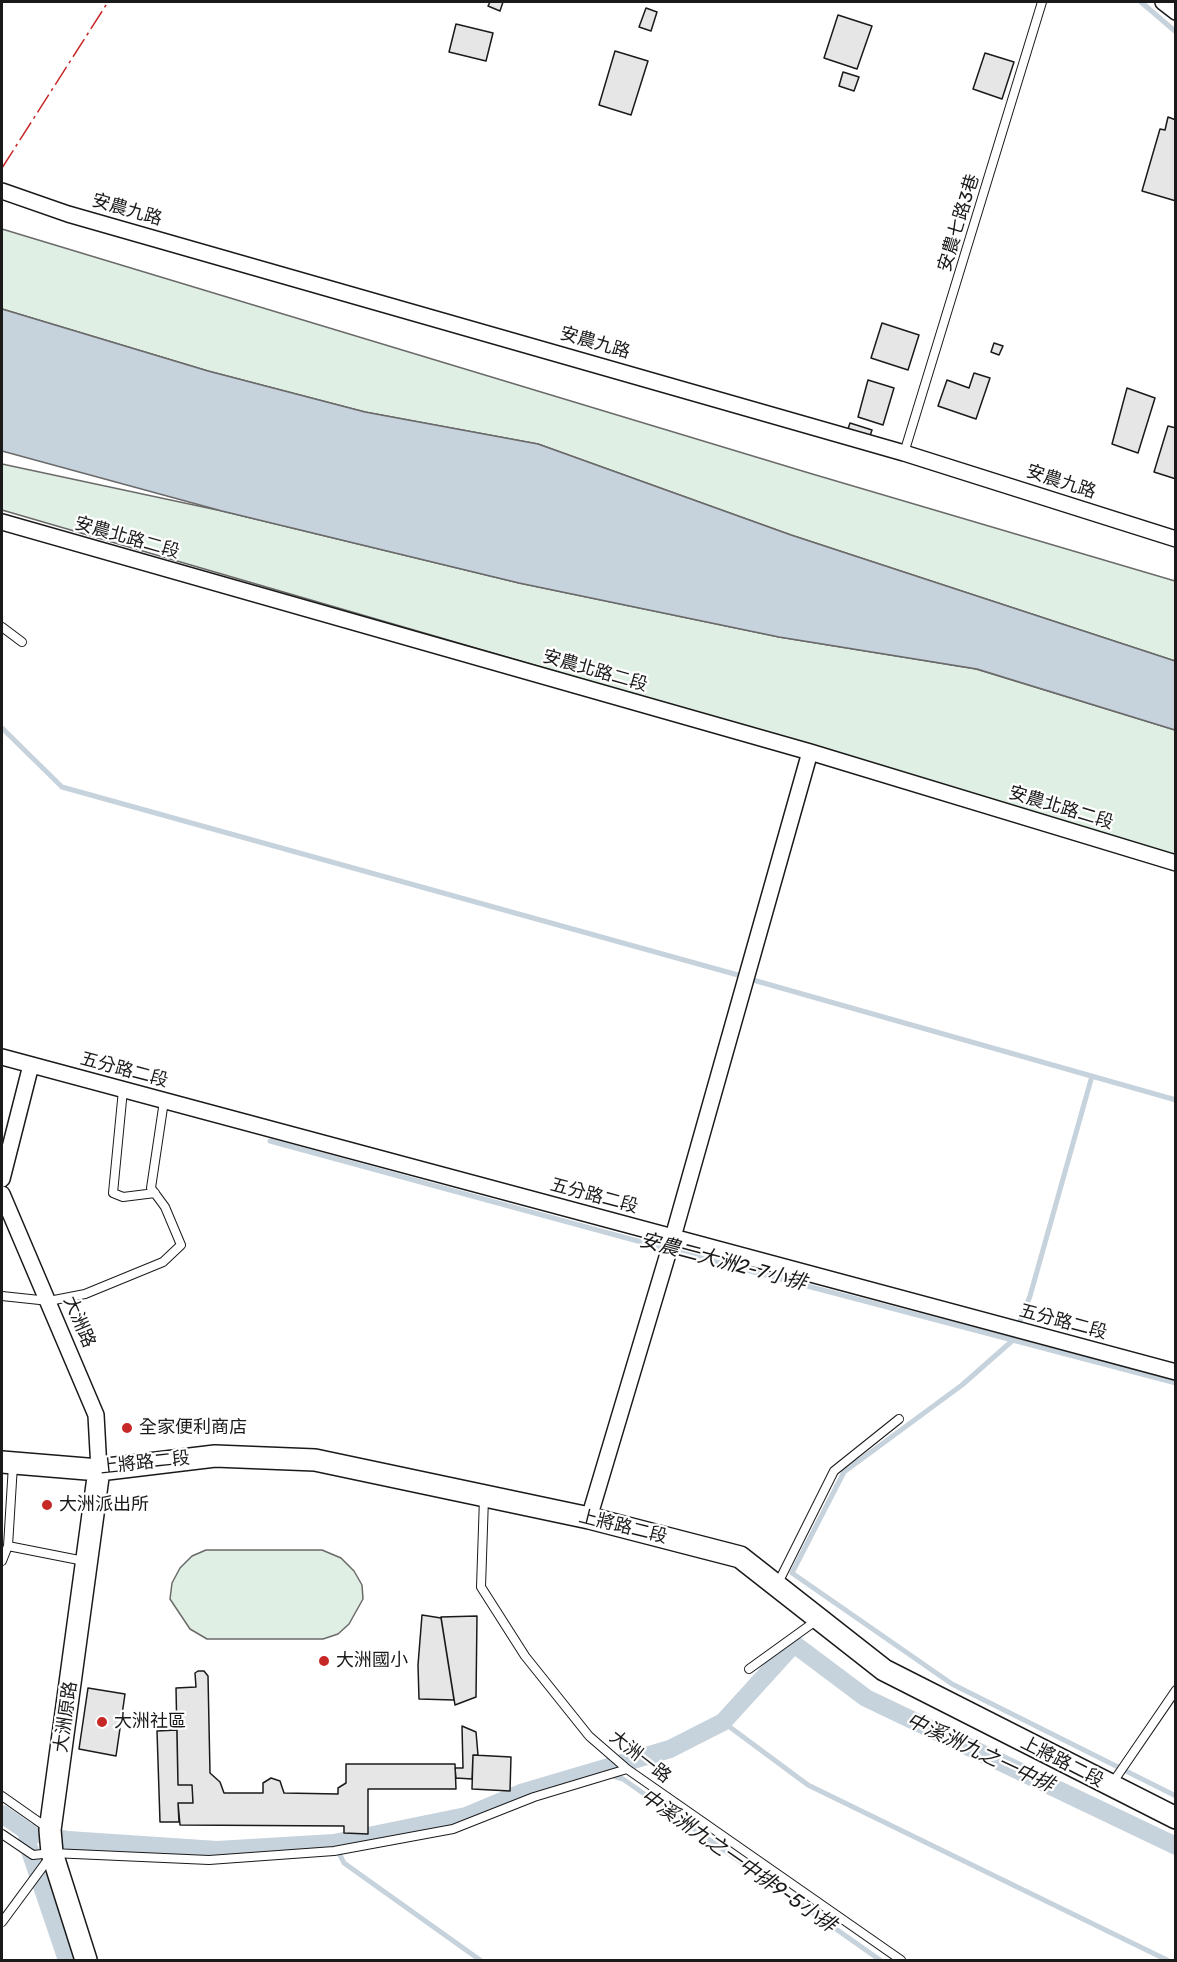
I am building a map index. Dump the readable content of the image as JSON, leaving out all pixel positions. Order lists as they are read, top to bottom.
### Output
{
  "streets": {
    "main road": ["上將路二段", "大洲原路"],
    "street": [
      "安農九路",
      "安農北路二段",
      "五分路二段",
      "大洲路"
    ],
    "lane": ["安農七路3巷", "大洲一路"]
  },
  "crossings": [
    ["安農九路", "安農七路3巷"],
    ["大洲路", "上將路二段"],
    ["大洲路", "大洲原路"],
    ["上將路二段", "大洲原路"],
    ["上將路二段", "大洲一路"]
  ],
  "water": ["安農二大洲2-7小排", "中溪洲九之一中排", "中溪洲九之一中排9-5小排"],
  "places": [
    "全家便利商店",
    "大洲派出所",
    "大洲國小",
    "大洲社區"
  ]
}
